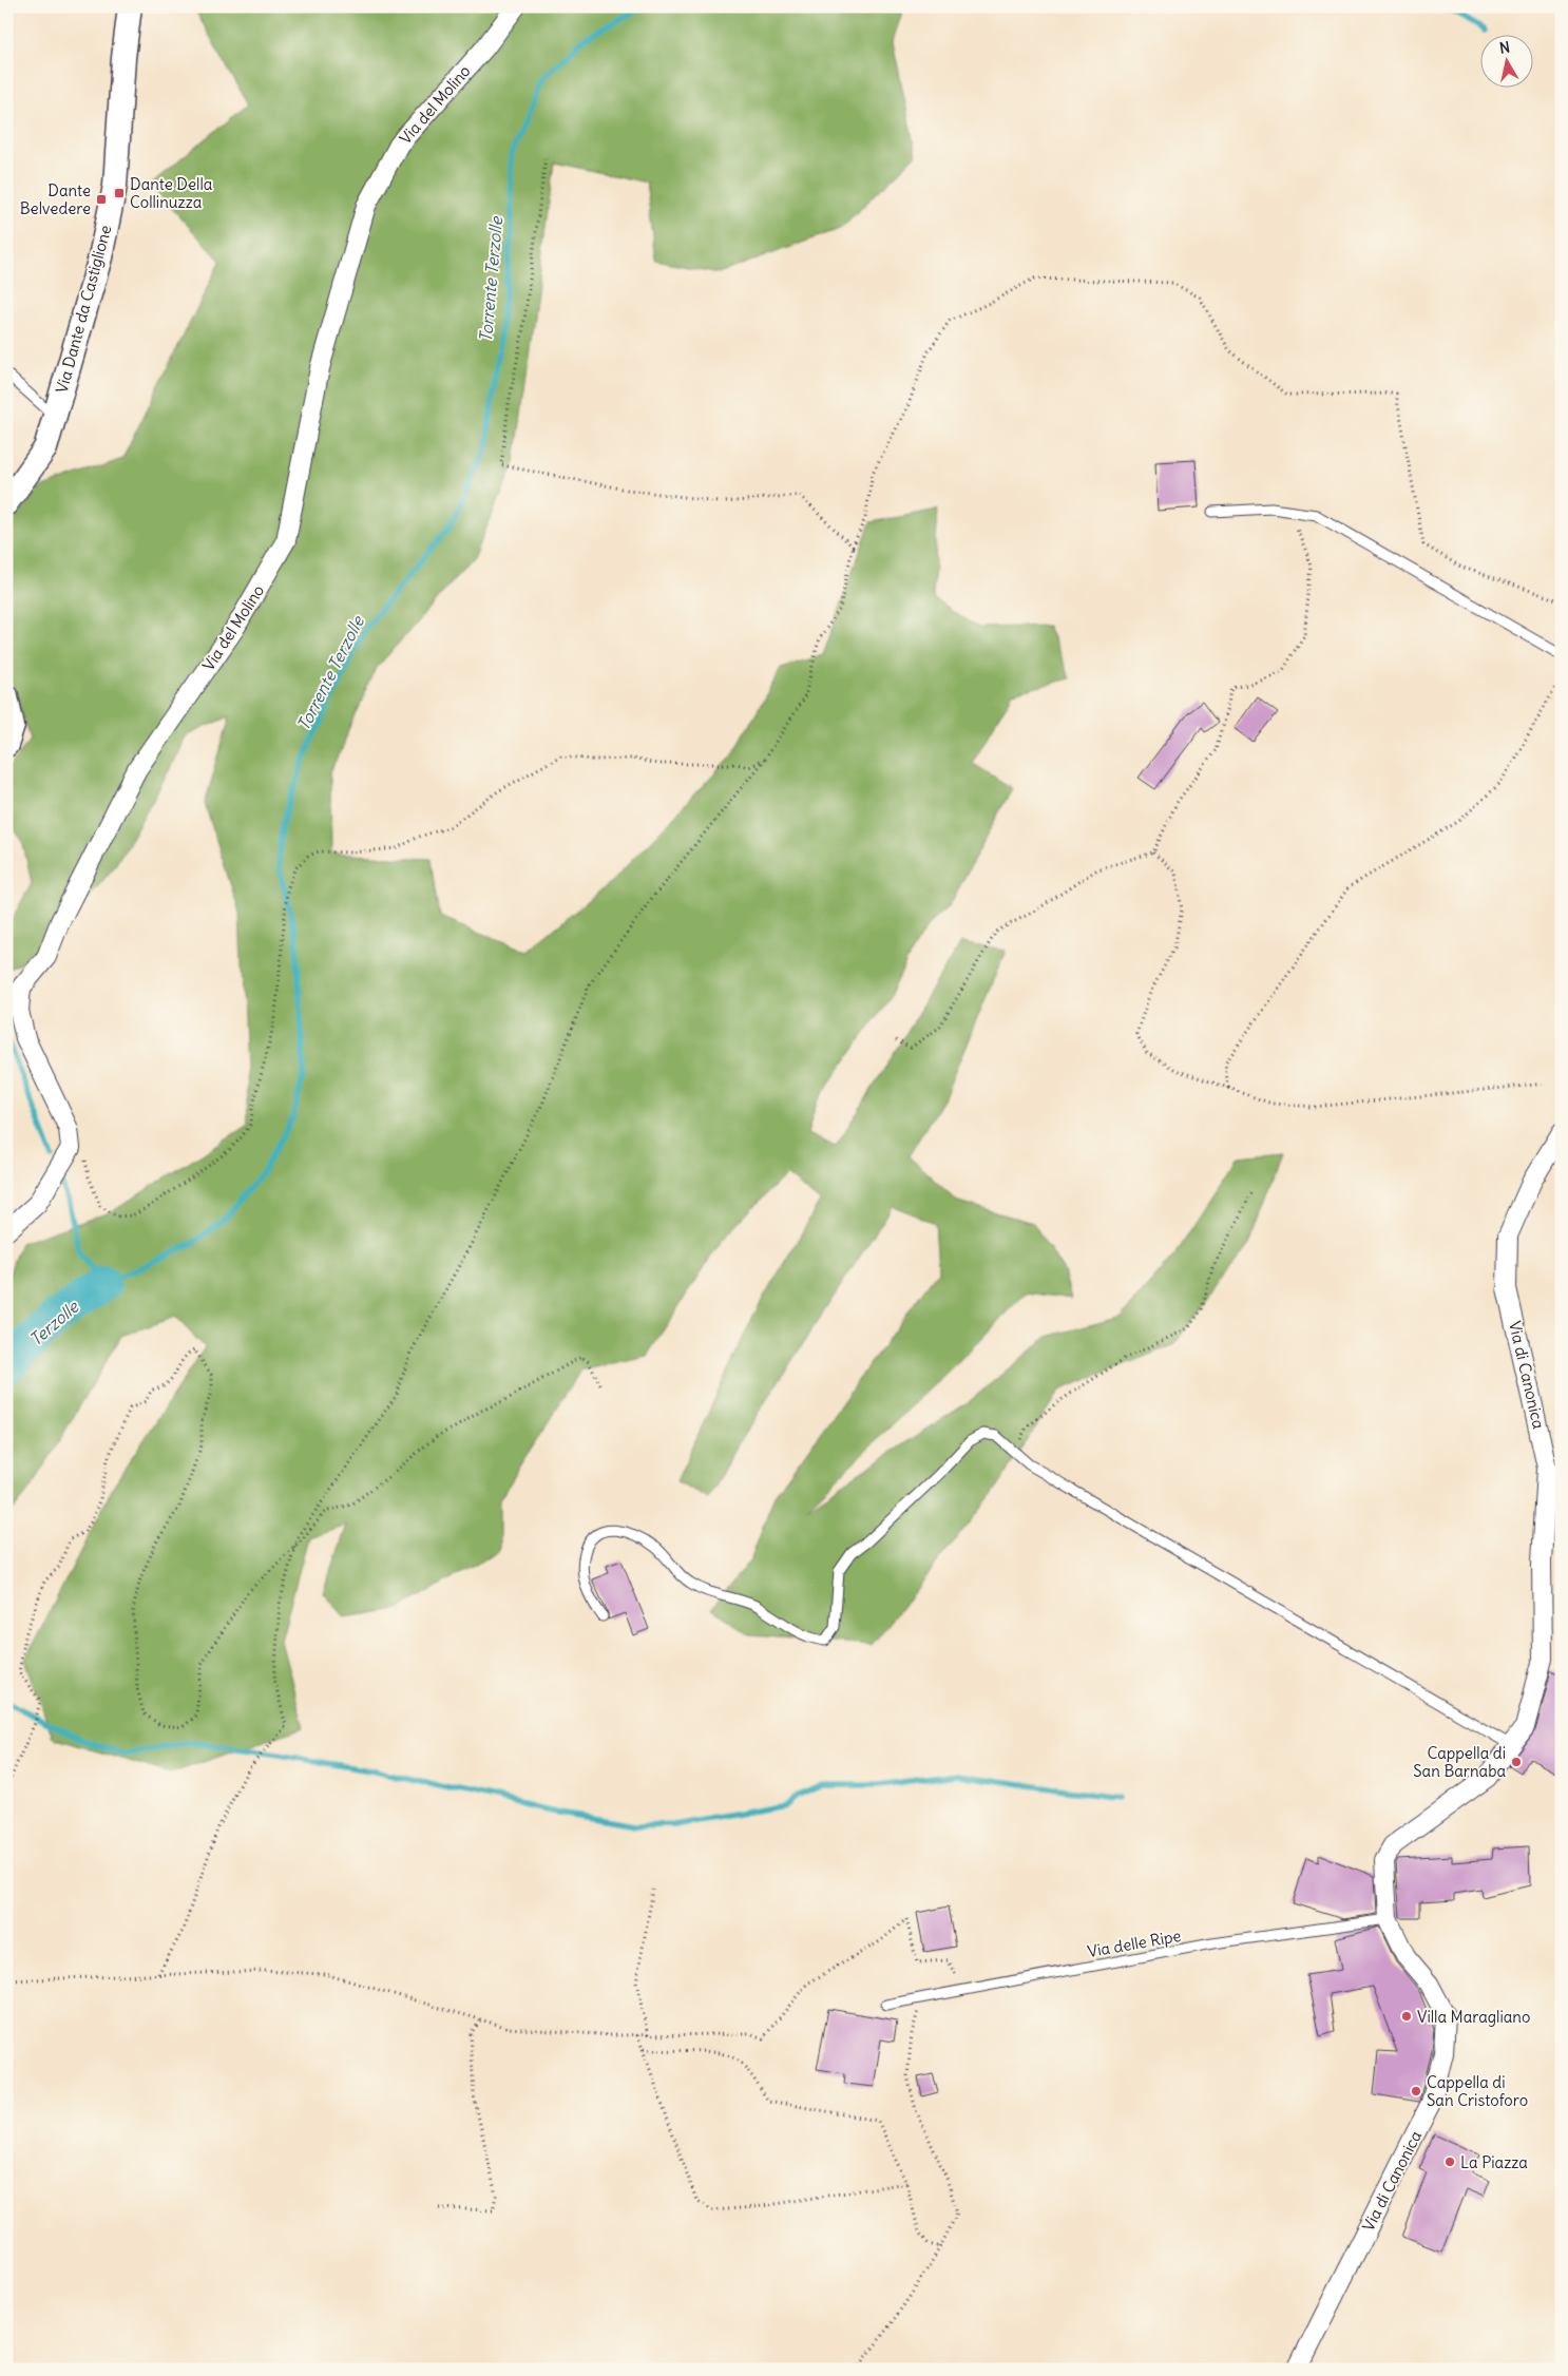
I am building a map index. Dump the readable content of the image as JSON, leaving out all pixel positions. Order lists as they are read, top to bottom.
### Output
{
  "streets": {
    "street": ["Via del Molino", "Via Dante da Castiglione", "Via di Canonica"],
    "lane": ["Via delle Ripe"]
  },
  "crossings": [
    ["Via di Canonica", "Via delle Ripe"]
  ],
  "water": ["Torrente Terzolle", "Terzolle"],
  "places": {
    "transit": ["Dante Della Collinuzza", "Dante Belvedere"],
    "other": [
      "Cappella di San Barnaba",
      "Villa Maragliano",
      "Cappella di San Cristoforo",
      "La Piazza"
    ]
  },
  "north": "top"
}
